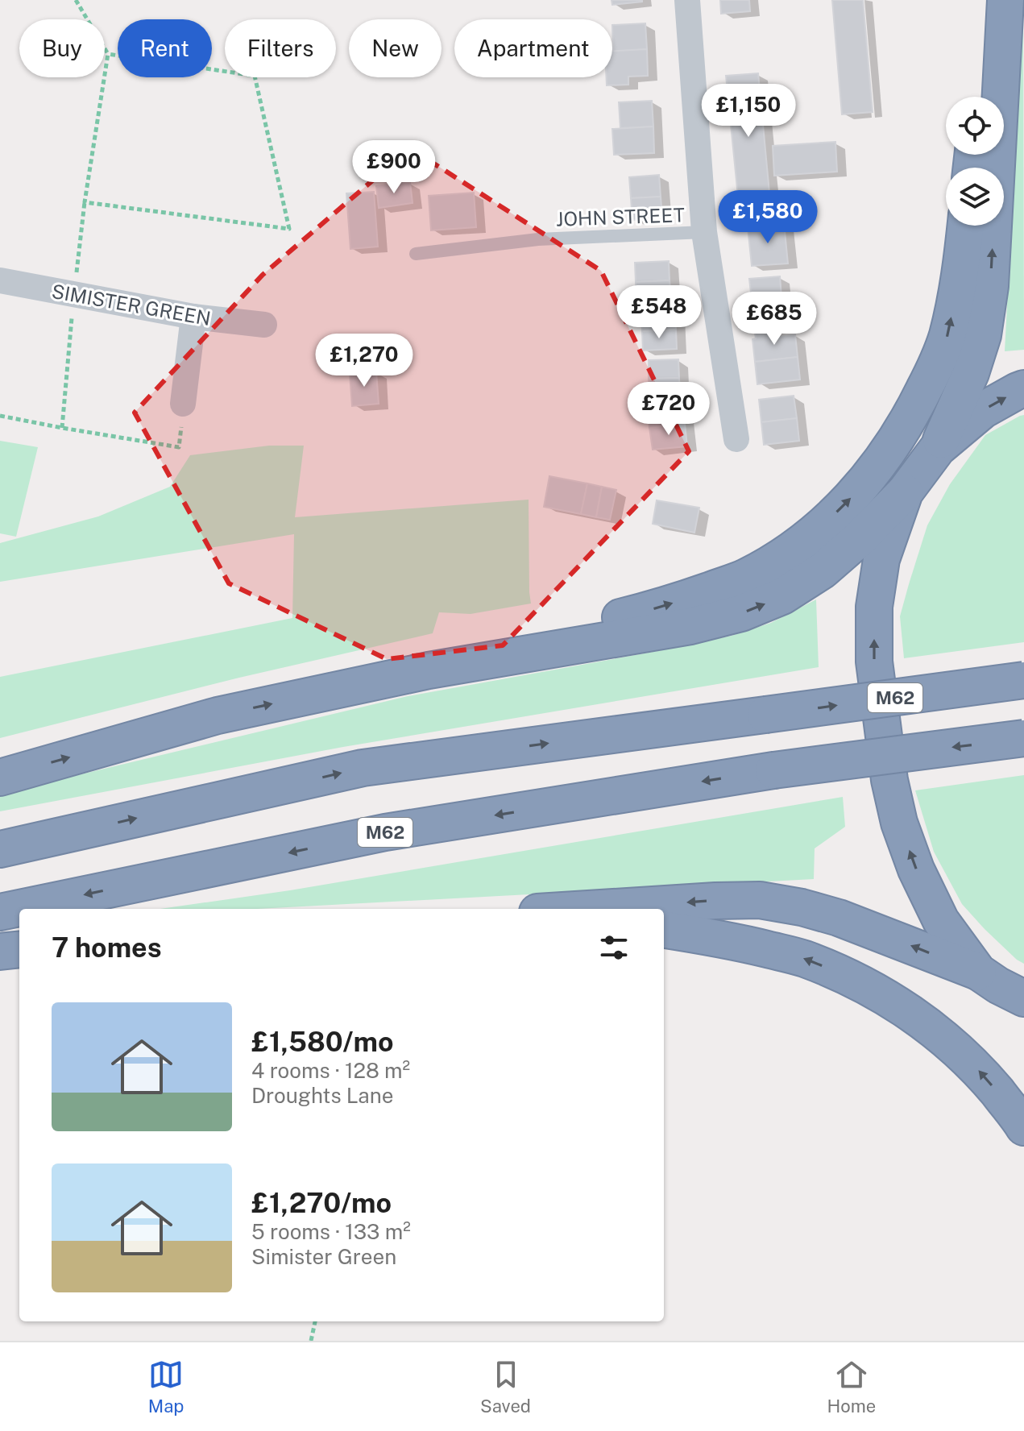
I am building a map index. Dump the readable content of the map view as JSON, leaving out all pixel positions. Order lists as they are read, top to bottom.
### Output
{
  "streets": {
    "highway": ["M62"],
    "street": ["SIMISTER GREEN"],
    "lane": ["JOHN STREET"]
  },
  "page": {
    "chip": [
      "Buy",
      "Rent",
      "Filters",
      "New",
      "Apartment"
    ],
    "price": [
      "£1,150",
      "£900",
      "£1,580",
      "£548",
      "£685",
      "£1,270",
      "£720"
    ],
    "heading": "7 homes",
    "list": [
      {
        "name": "£1,580/mo",
        "note": "4 rooms · 128 m² · Droughts Lane"
      },
      {
        "name": "£1,270/mo",
        "note": "5 rooms · 133 m² · Simister Green"
      }
    ],
    "tabs": ["Map", "Saved", "Home"]
  }
}
